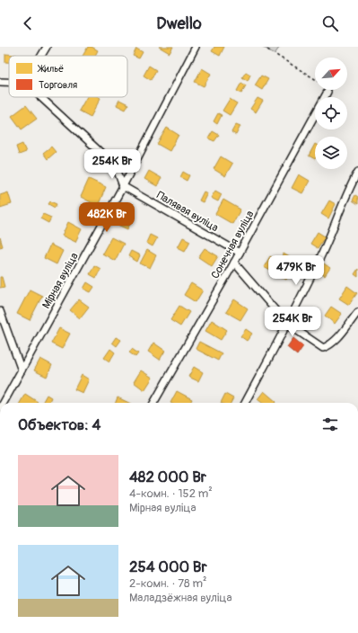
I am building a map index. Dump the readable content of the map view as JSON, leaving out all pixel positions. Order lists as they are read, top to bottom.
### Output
{
  "streets": {
    "street": ["Палявая вуліца", "Сонечная вуліца", "Мірная вуліца"]
  },
  "crossings": [
    ["Палявая вуліца", "Сонечная вуліца"],
    ["Палявая вуліца", "Мірная вуліца"]
  ],
  "legend": ["Жильё", "Торговля"],
  "north": "top right",
  "page": {
    "header": "Dwello",
    "price": [
      "254K Br",
      "482K Br",
      "479K Br",
      "254K Br"
    ],
    "heading": "Объектов: 4",
    "list": [
      {
        "name": "482 000 Br",
        "note": "4-комн. · 152 m² · Мірная вуліца"
      },
      {
        "name": "254 000 Br",
        "note": "2-комн. · 78 m² · Маладзёжная вуліца"
      }
    ]
  }
}
